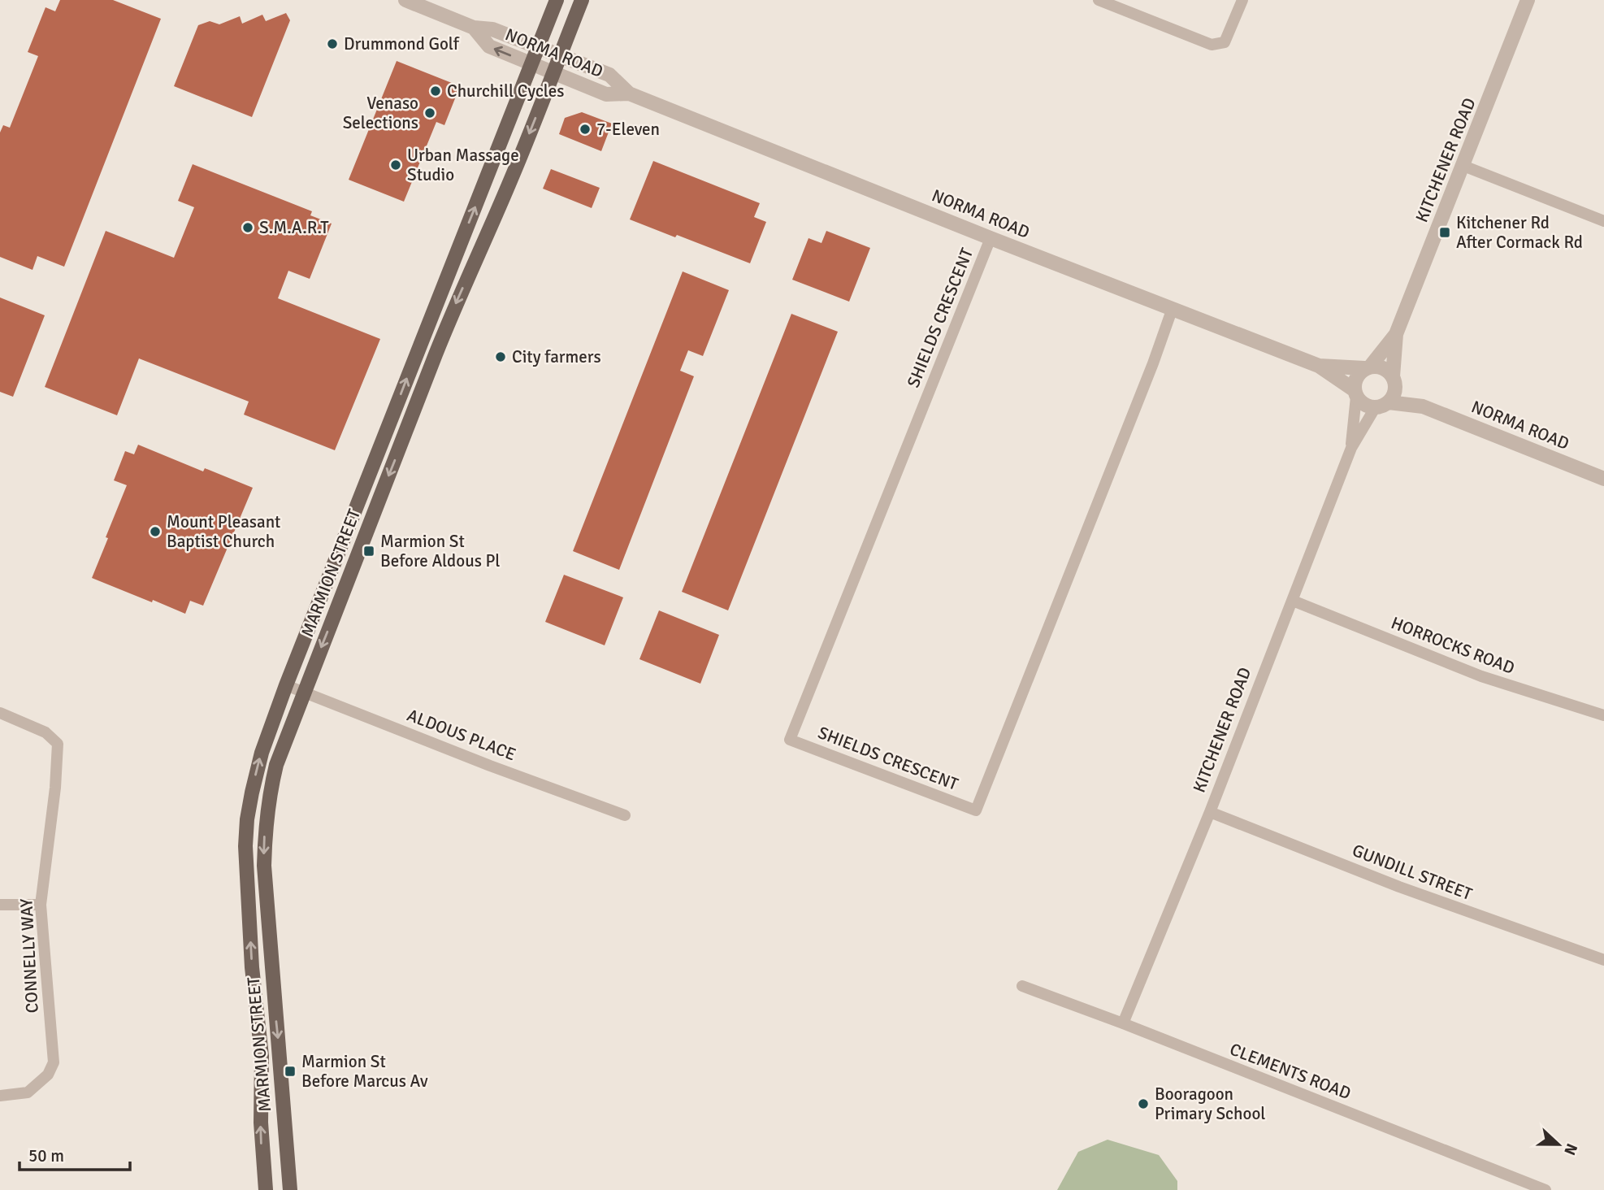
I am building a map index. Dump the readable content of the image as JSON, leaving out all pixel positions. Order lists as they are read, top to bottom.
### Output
{
  "streets": {
    "main road": ["MARMION STREET"],
    "street": [
      "NORMA ROAD",
      "KITCHENER ROAD",
      "SHIELDS CRESCENT",
      "HORROCKS ROAD",
      "ALDOUS PLACE",
      "GUNDILL STREET",
      "CONNELLY WAY",
      "CLEMENTS ROAD"
    ]
  },
  "crossings": [
    ["NORMA ROAD", "KITCHENER ROAD"],
    ["NORMA ROAD", "SHIELDS CRESCENT"],
    ["NORMA ROAD", "MARMION STREET"],
    ["KITCHENER ROAD", "HORROCKS ROAD"],
    ["KITCHENER ROAD", "GUNDILL STREET"],
    ["KITCHENER ROAD", "CLEMENTS ROAD"],
    ["MARMION STREET", "ALDOUS PLACE"]
  ],
  "places": {
    "other": [
      "Drummond Golf",
      "Churchill Cycles",
      "Venaso Selections",
      "7-Eleven",
      "Urban Massage Studio",
      "S.M.A.R.T",
      "City farmers",
      "Mount Pleasant Baptist Church",
      "Booragoon Primary School"
    ],
    "transit": ["Kitchener Rd After Cormack Rd", "Marmion St Before Aldous Pl", "Marmion St Before Marcus Av"]
  },
  "scale_bar": "50 m",
  "north": "right"
}
